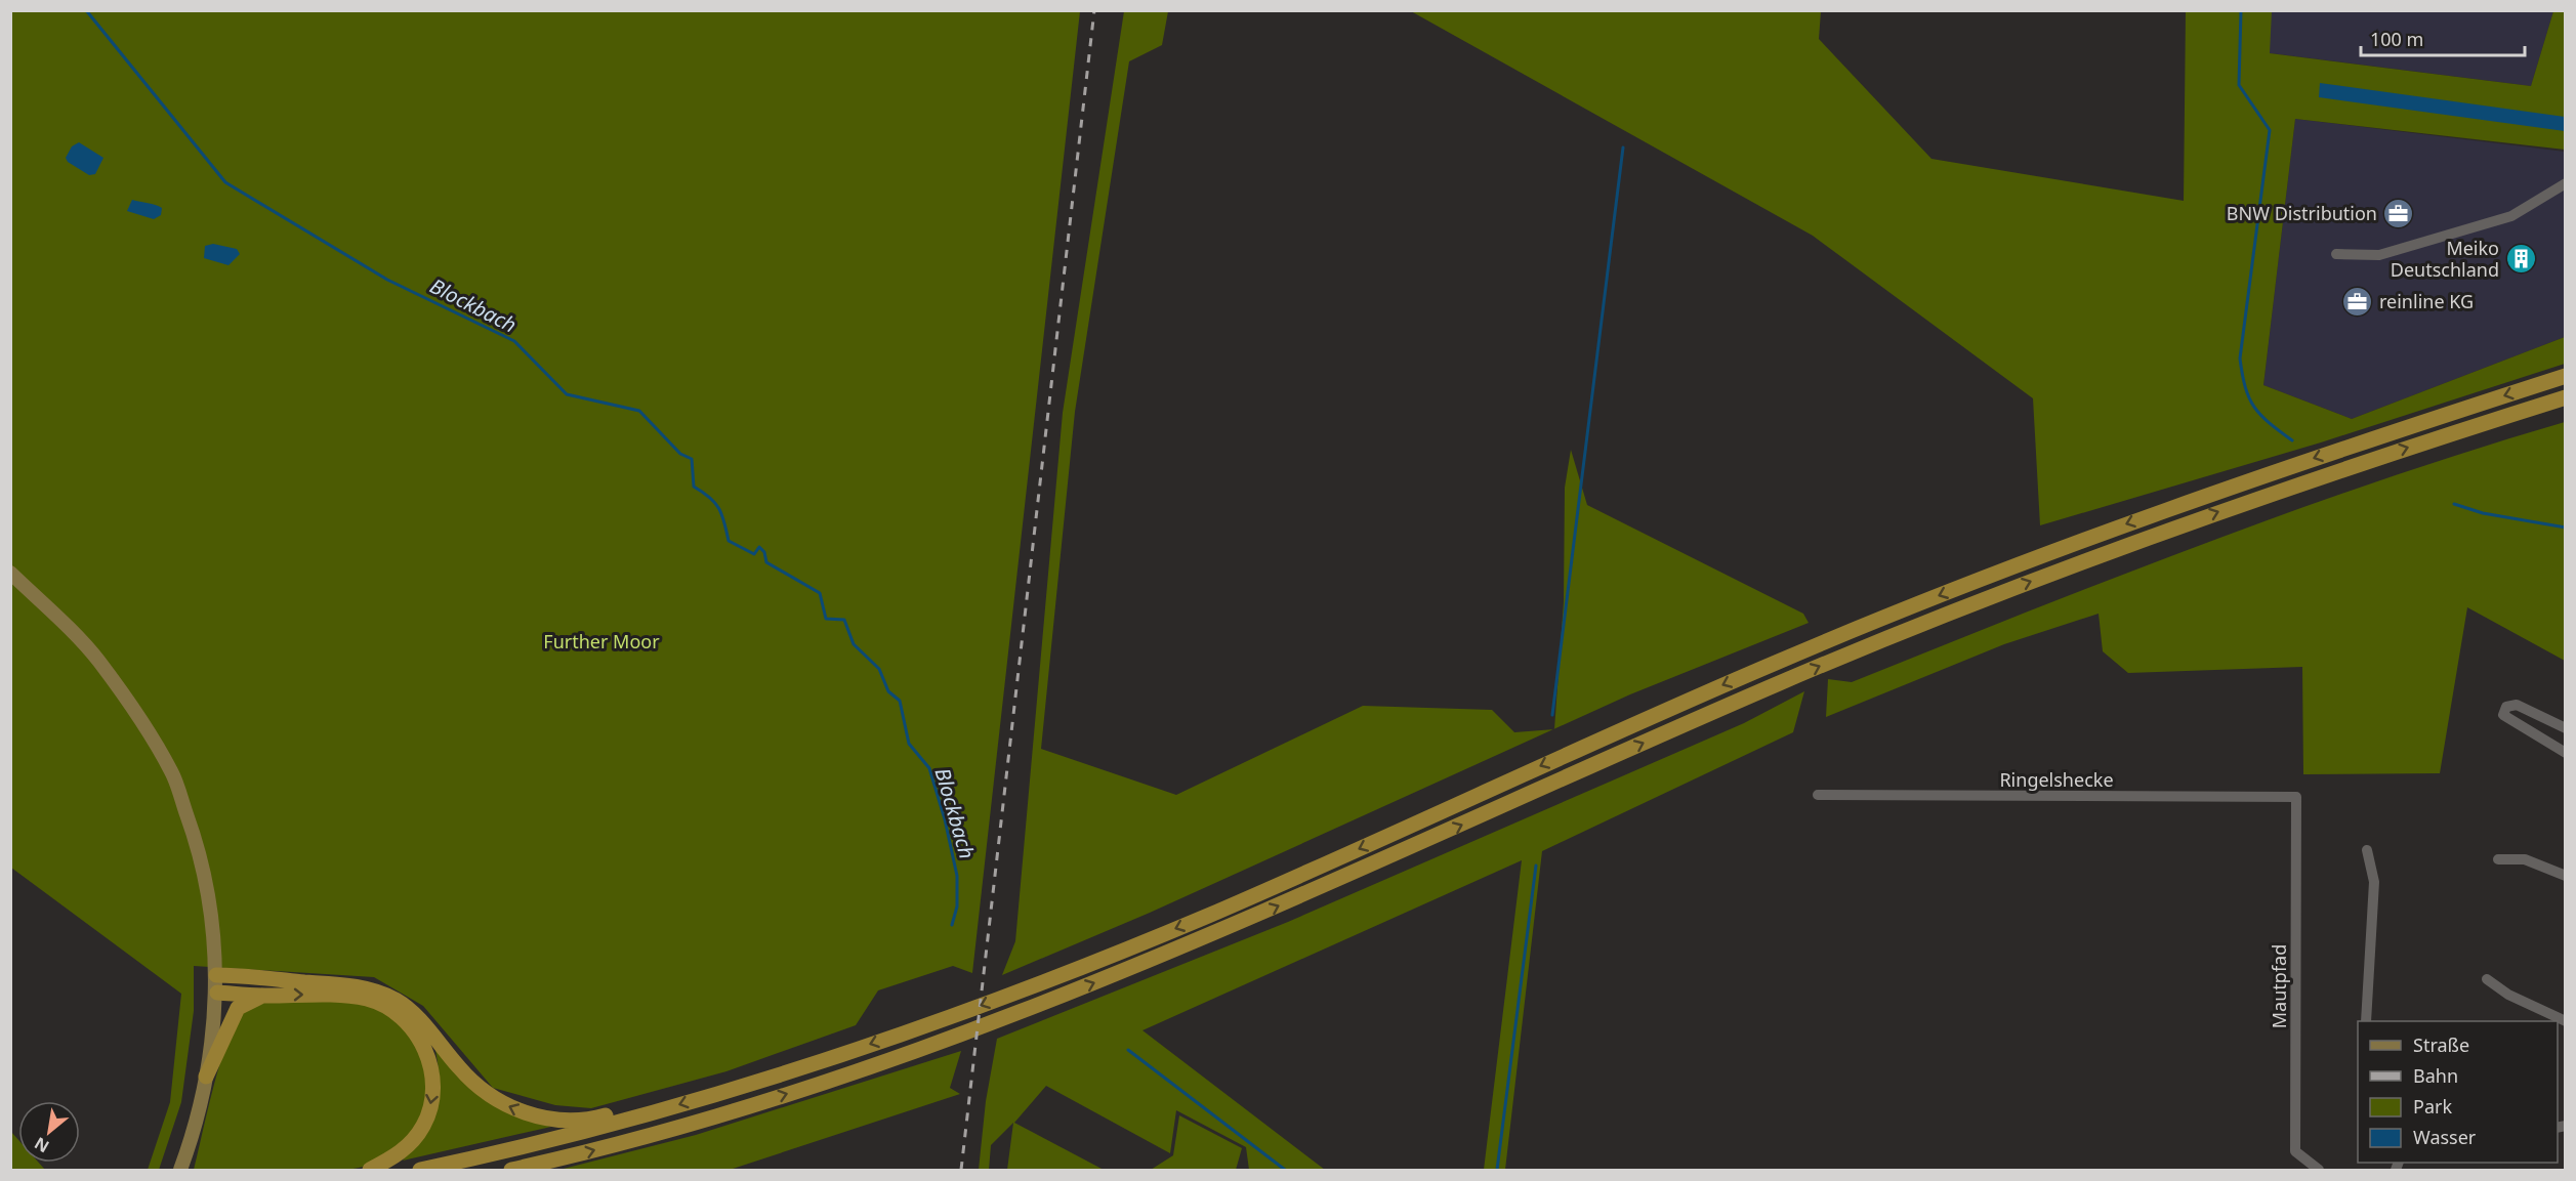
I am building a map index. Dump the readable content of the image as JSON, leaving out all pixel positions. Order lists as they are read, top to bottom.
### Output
{
  "streets": {
    "street": ["Ringelshecke", "Mautpfad"]
  },
  "crossings": [
    ["Ringelshecke", "Mautpfad"]
  ],
  "water": ["Blockbach"],
  "parks": ["Further Moor"],
  "places": {
    "office": ["BNW Distribution", "reinline KG"],
    "building": ["Meiko Deutschland"]
  },
  "legend": [
    "Straße",
    "Bahn",
    "Park",
    "Wasser"
  ],
  "scale_bar": "100 m",
  "north": "bottom left"
}
